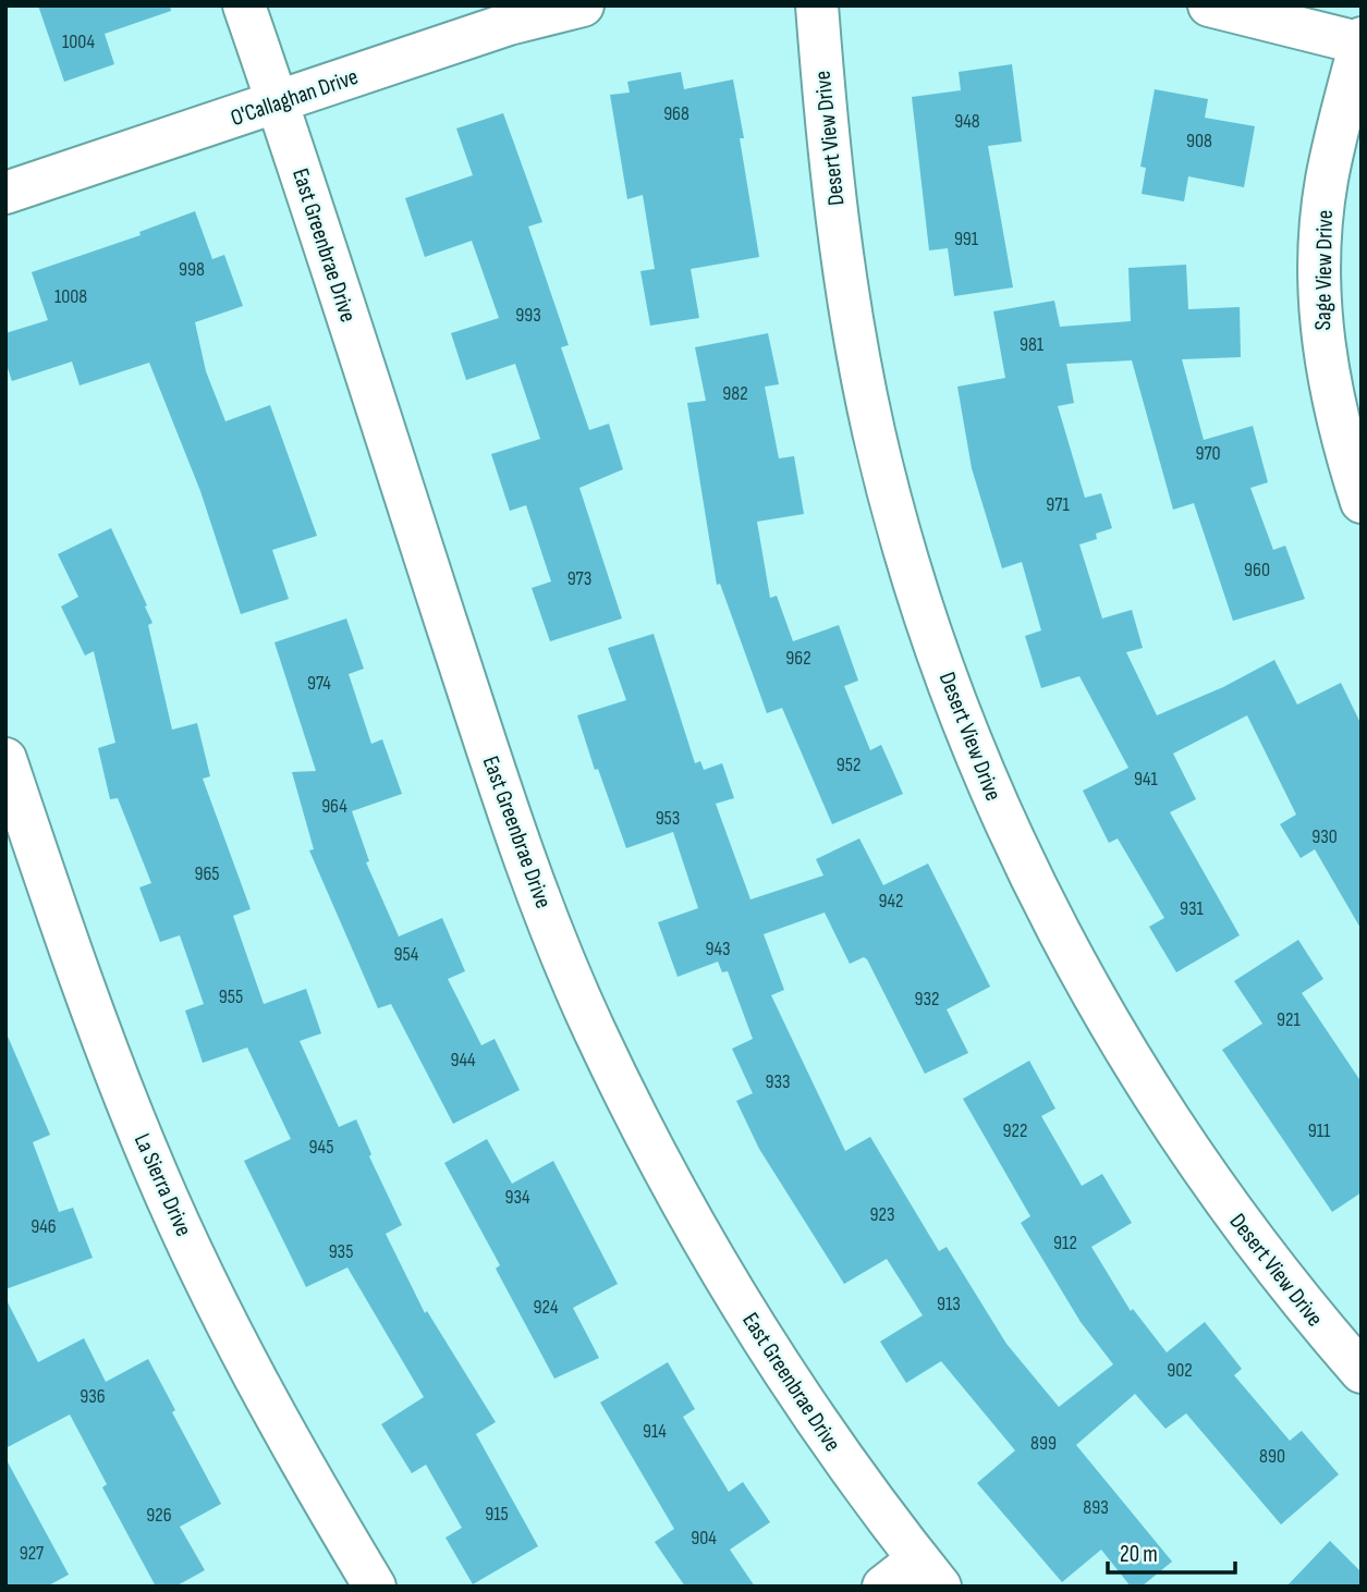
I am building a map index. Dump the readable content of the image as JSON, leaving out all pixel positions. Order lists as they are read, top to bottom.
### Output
{
  "streets": {
    "street": [
      "O'Callaghan Drive",
      "Desert View Drive",
      "East Greenbrae Drive",
      "Sage View Drive",
      "La Sierra Drive"
    ]
  },
  "crossings": [
    ["O'Callaghan Drive", "East Greenbrae Drive"]
  ],
  "house_numbers": [
    "1004",
    "968",
    "948",
    "908",
    "991",
    "998",
    "1008",
    "993",
    "981",
    "982",
    "970",
    "971",
    "960",
    "973",
    "962",
    "974",
    "952",
    "941",
    "964",
    "953",
    "930",
    "965",
    "942",
    "931",
    "943",
    "954",
    "955",
    "932",
    "921",
    "944",
    "933",
    "922",
    "911",
    "945",
    "934",
    "923",
    "946",
    "912",
    "935",
    "913",
    "924",
    "902",
    "936",
    "914",
    "899",
    "890",
    "893",
    "915",
    "926",
    "904",
    "927"
  ],
  "scale_bar": "20 m"
}
